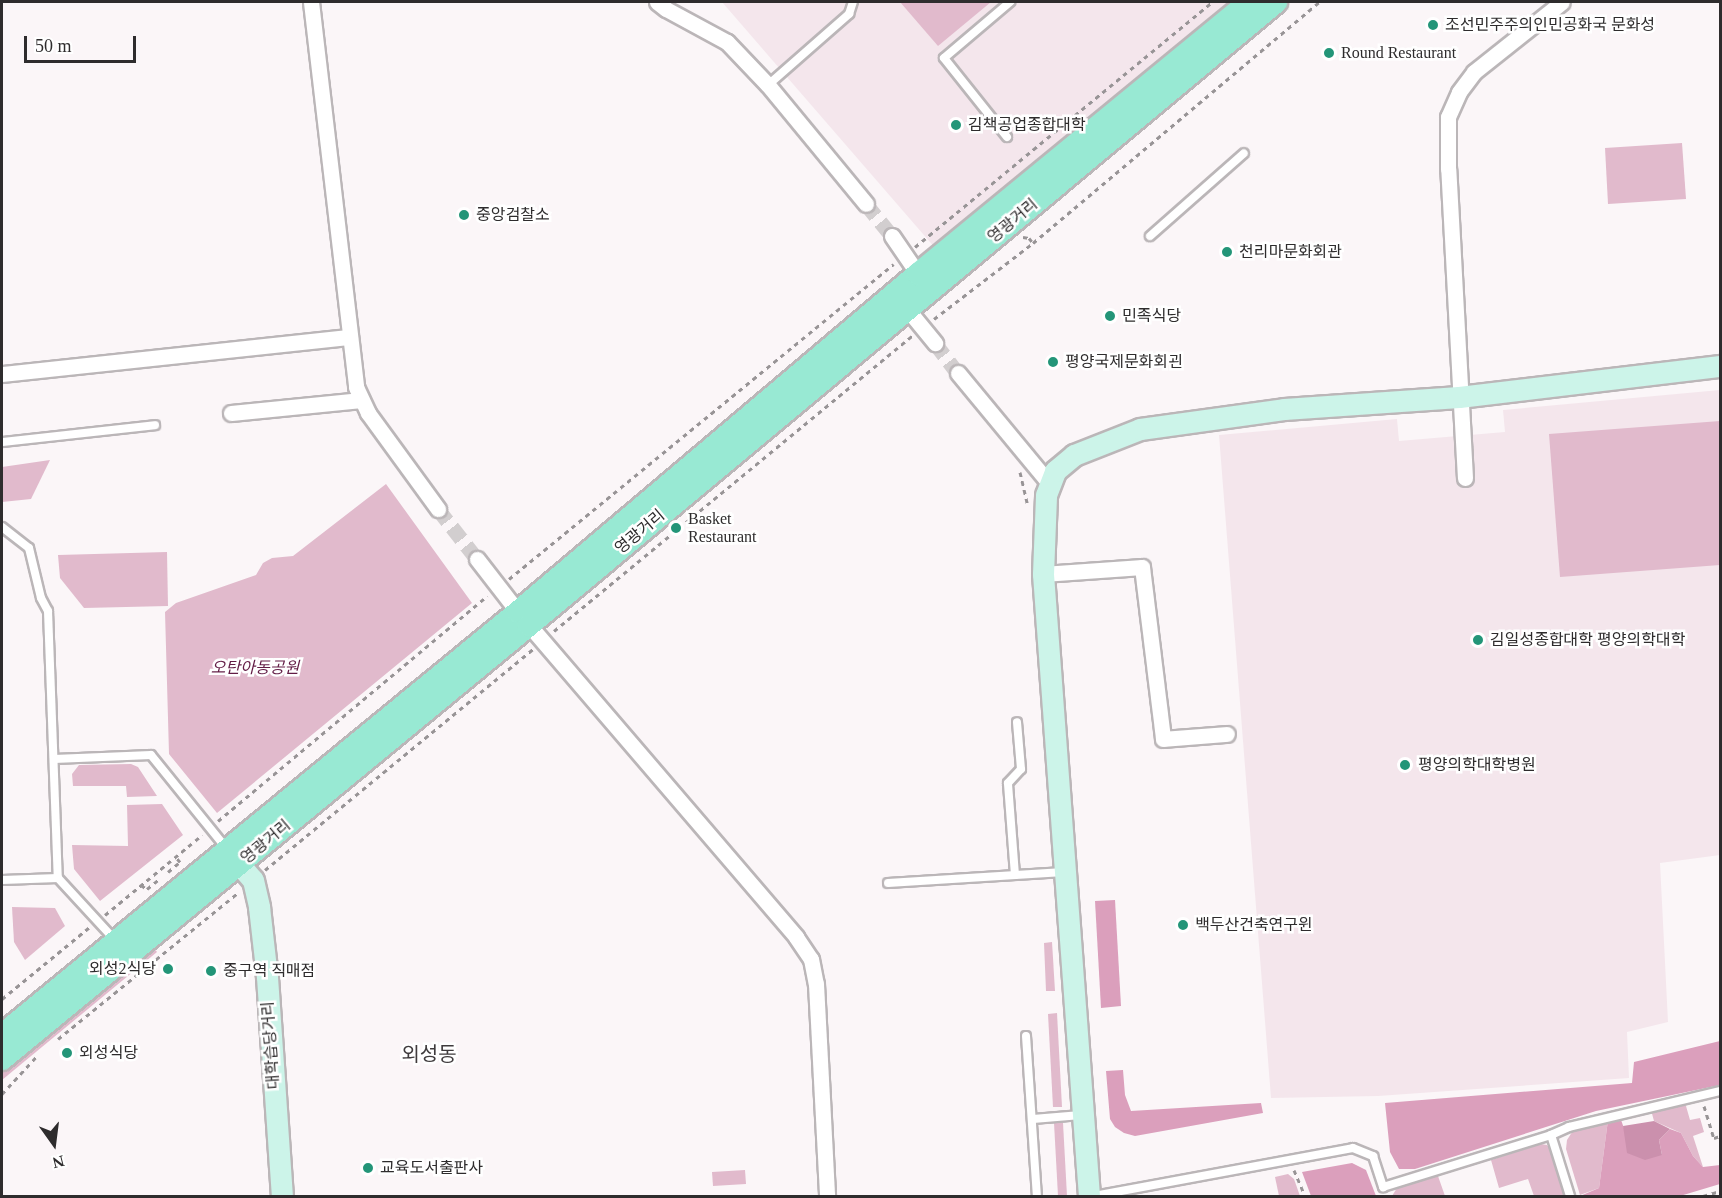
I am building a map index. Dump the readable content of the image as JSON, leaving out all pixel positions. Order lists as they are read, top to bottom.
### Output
{
  "streets": {
    "main road": ["영광거리"],
    "street": ["대학습당거리"]
  },
  "crossings": [
    ["영광거리", "대학습당거리"]
  ],
  "districts": ["외성동"],
  "parks": ["오탄아동공원"],
  "places": [
    "조선민주주의인민공화국 문화성",
    "Round Restaurant",
    "김책공업종합대학",
    "중앙검찰소",
    "천리마문화회관",
    "민족식당",
    "평양국제문화회괸",
    "Basket Restaurant",
    "김일성종합대학 평양의학대학",
    "평양의학대학병원",
    "백두산건축연구윈",
    "외성2식당",
    "중구역 직매점",
    "외성식당",
    "교육도서출판사"
  ],
  "scale_bar": "50 m",
  "north": "bottom"
}
